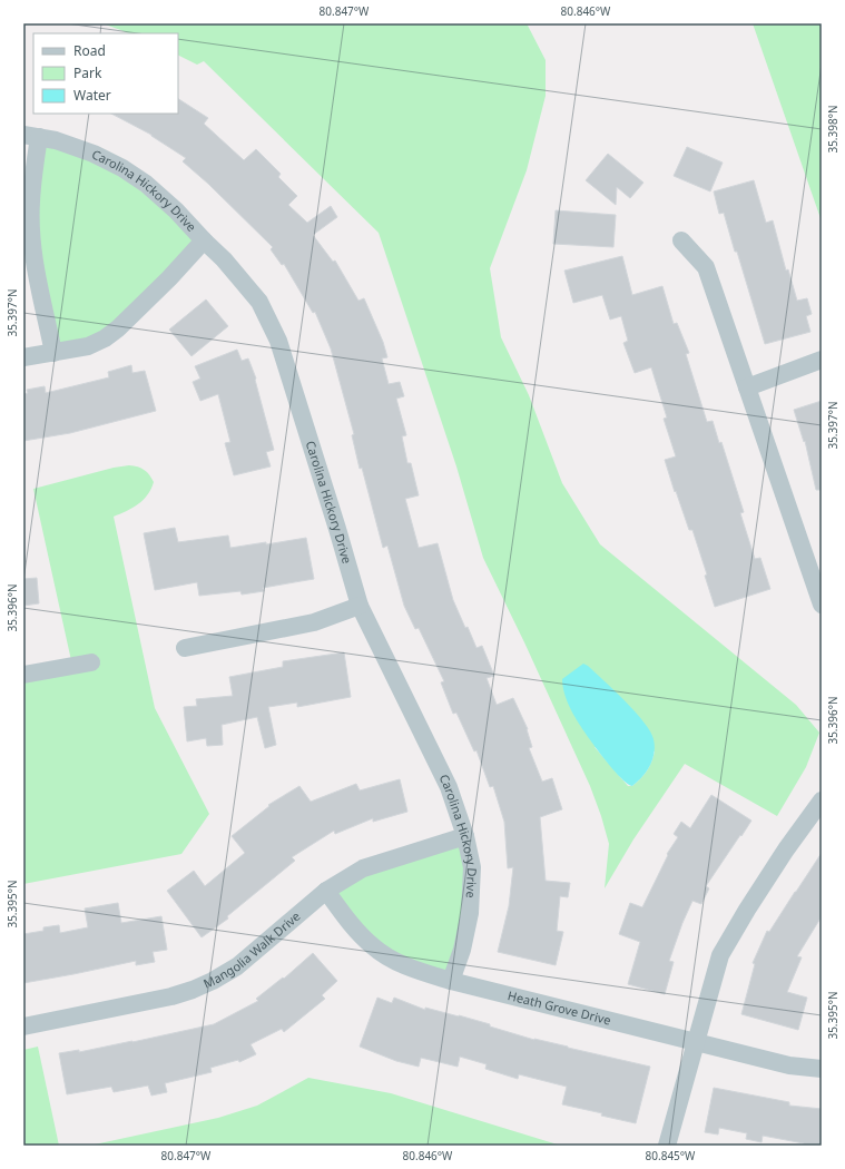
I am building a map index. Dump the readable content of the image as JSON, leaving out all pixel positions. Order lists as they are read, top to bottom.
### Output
{
  "streets": {
    "street": ["Carolina Hickory Drive", "Mangolia Walk Drive", "Heath Grove Drive"]
  },
  "crossings": [
    ["Carolina Hickory Drive", "Mangolia Walk Drive"],
    ["Carolina Hickory Drive", "Heath Grove Drive"],
    ["Mangolia Walk Drive", "Heath Grove Drive"]
  ],
  "legend": ["Road", "Park", "Water"],
  "coordinates": [
    "80.847°W",
    "80.846°W",
    "35.398°N",
    "35.397°N",
    "35.396°N",
    "35.395°N",
    "80.845°W"
  ]
}
